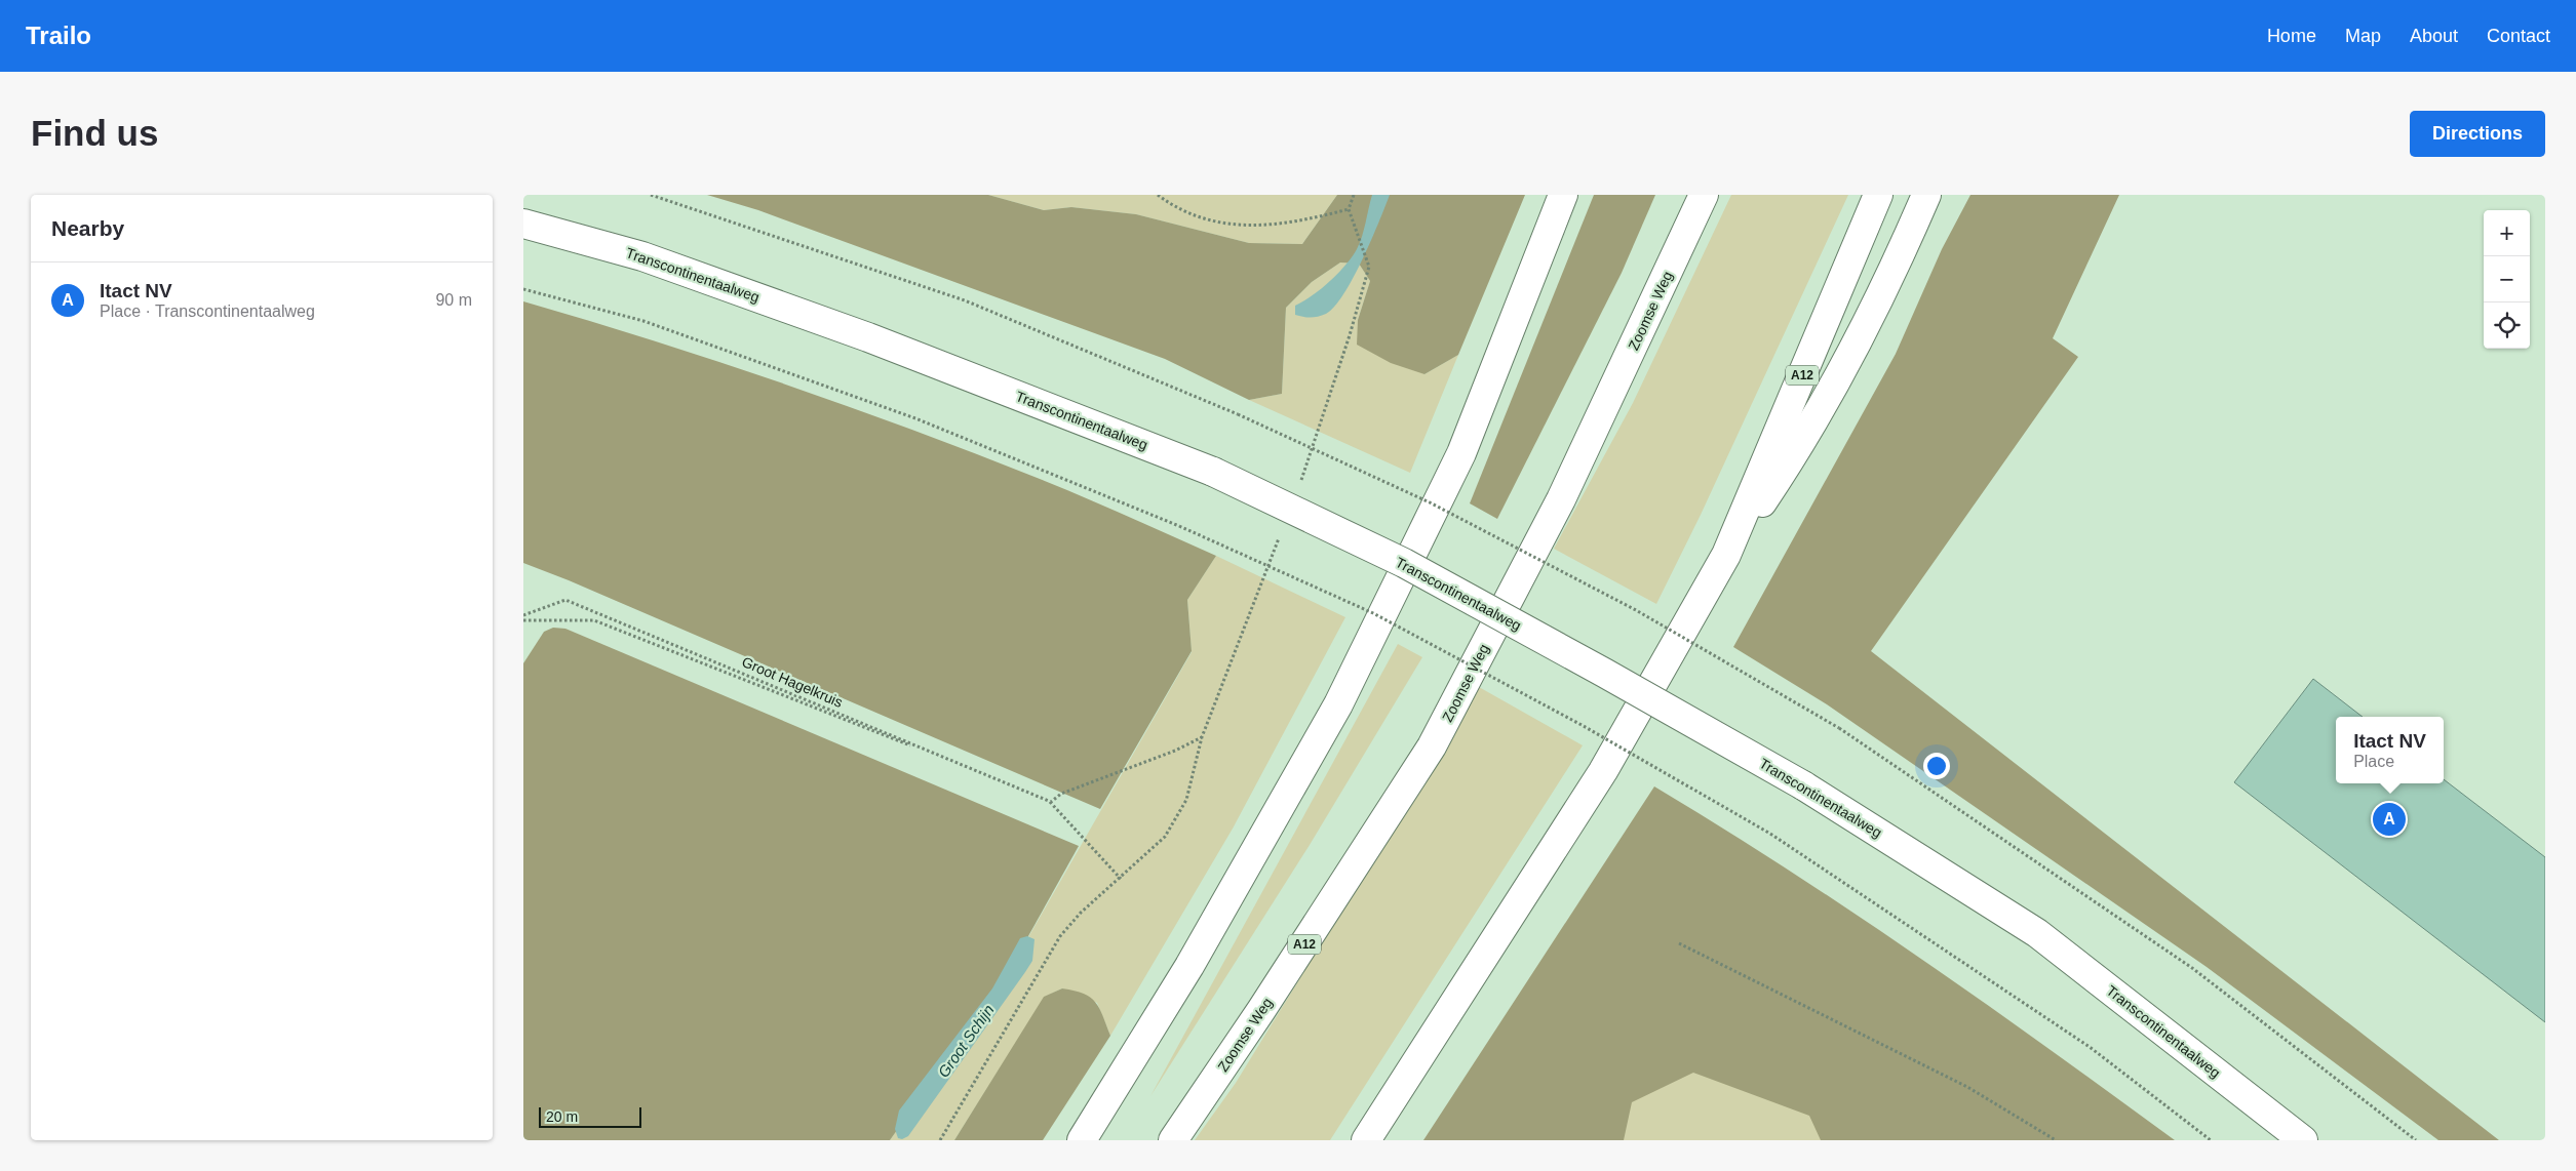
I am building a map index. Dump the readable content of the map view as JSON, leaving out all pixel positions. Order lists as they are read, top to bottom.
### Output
{
  "streets": {
    "main road": ["Transcontinentaalweg", "Zoomse Weg", "A12"],
    "path": ["Groot Hagelkruis"]
  },
  "water": ["Groot Schijn"],
  "scale_bar": "20 m",
  "page": {
    "header": "Trailo",
    "nav": [
      "Home",
      "Map",
      "About",
      "Contact"
    ],
    "buttons": "Directions",
    "title": "Find us",
    "heading": "Nearby",
    "map_buttons": ["+", "−"],
    "list": [
      {
        "mark": "A",
        "name": "Itact NV",
        "note": "Place · Transcontinentaalweg",
        "value": "90 m"
      }
    ],
    "popup": ["Itact NV", "Place"],
    "pins": "A",
    "scale": "20 m"
  }
}
